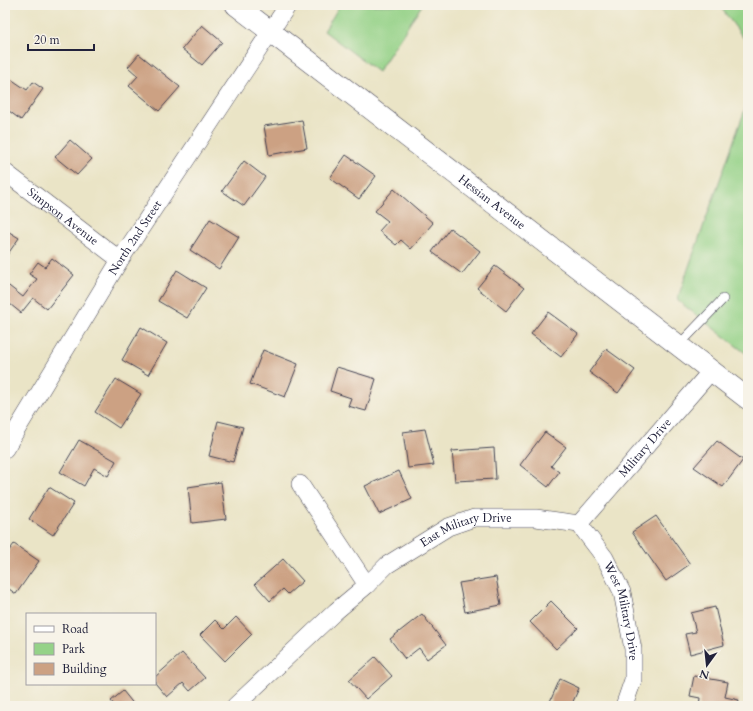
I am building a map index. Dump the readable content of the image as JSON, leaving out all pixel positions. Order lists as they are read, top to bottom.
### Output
{
  "streets": {
    "street": [
      "Hessian Avenue",
      "Simpson Avenue",
      "North 2nd Street",
      "Military Drive",
      "East Military Drive",
      "West Military Drive"
    ]
  },
  "crossings": [
    ["Hessian Avenue", "North 2nd Street"],
    ["Hessian Avenue", "Military Drive"],
    ["Simpson Avenue", "North 2nd Street"],
    ["Military Drive", "East Military Drive"],
    ["Military Drive", "West Military Drive"],
    ["East Military Drive", "West Military Drive"]
  ],
  "legend": ["Road", "Park", "Building"],
  "scale_bar": "20 m",
  "north": "bottom"
}
